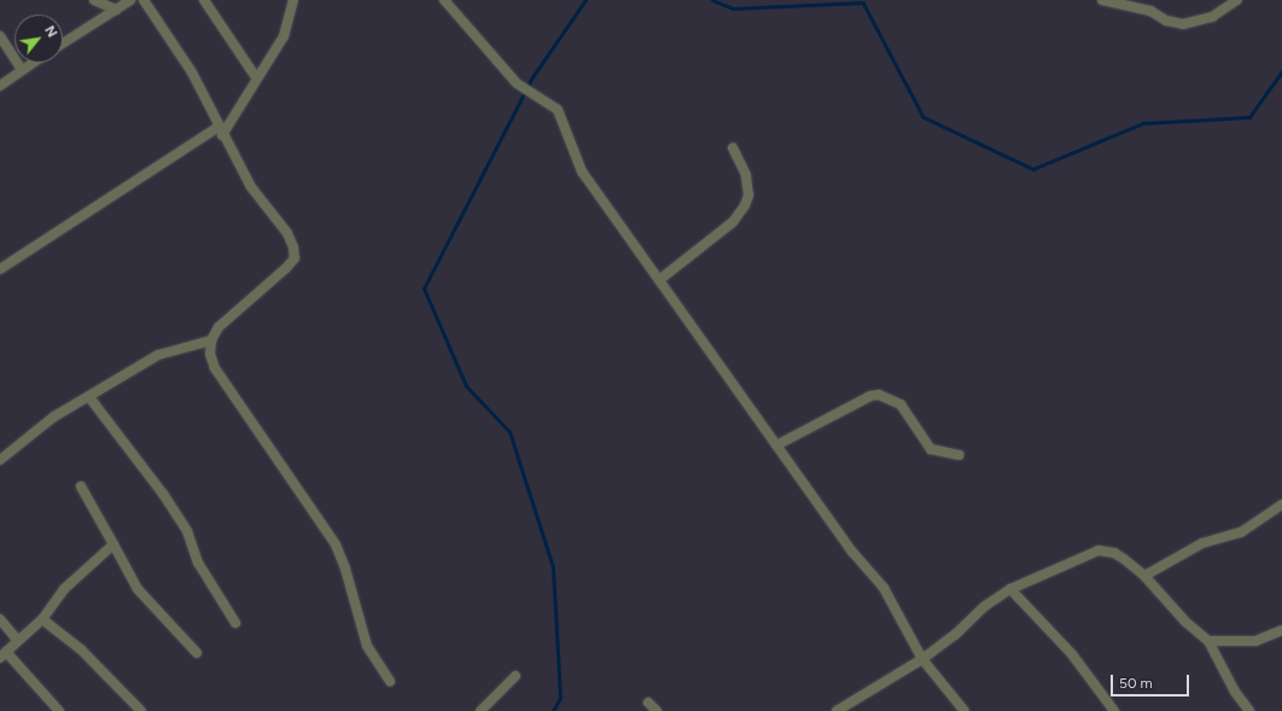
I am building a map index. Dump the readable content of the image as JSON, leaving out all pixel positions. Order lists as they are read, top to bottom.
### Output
{
  "scale_bar": "50 m",
  "north": "top right"
}
